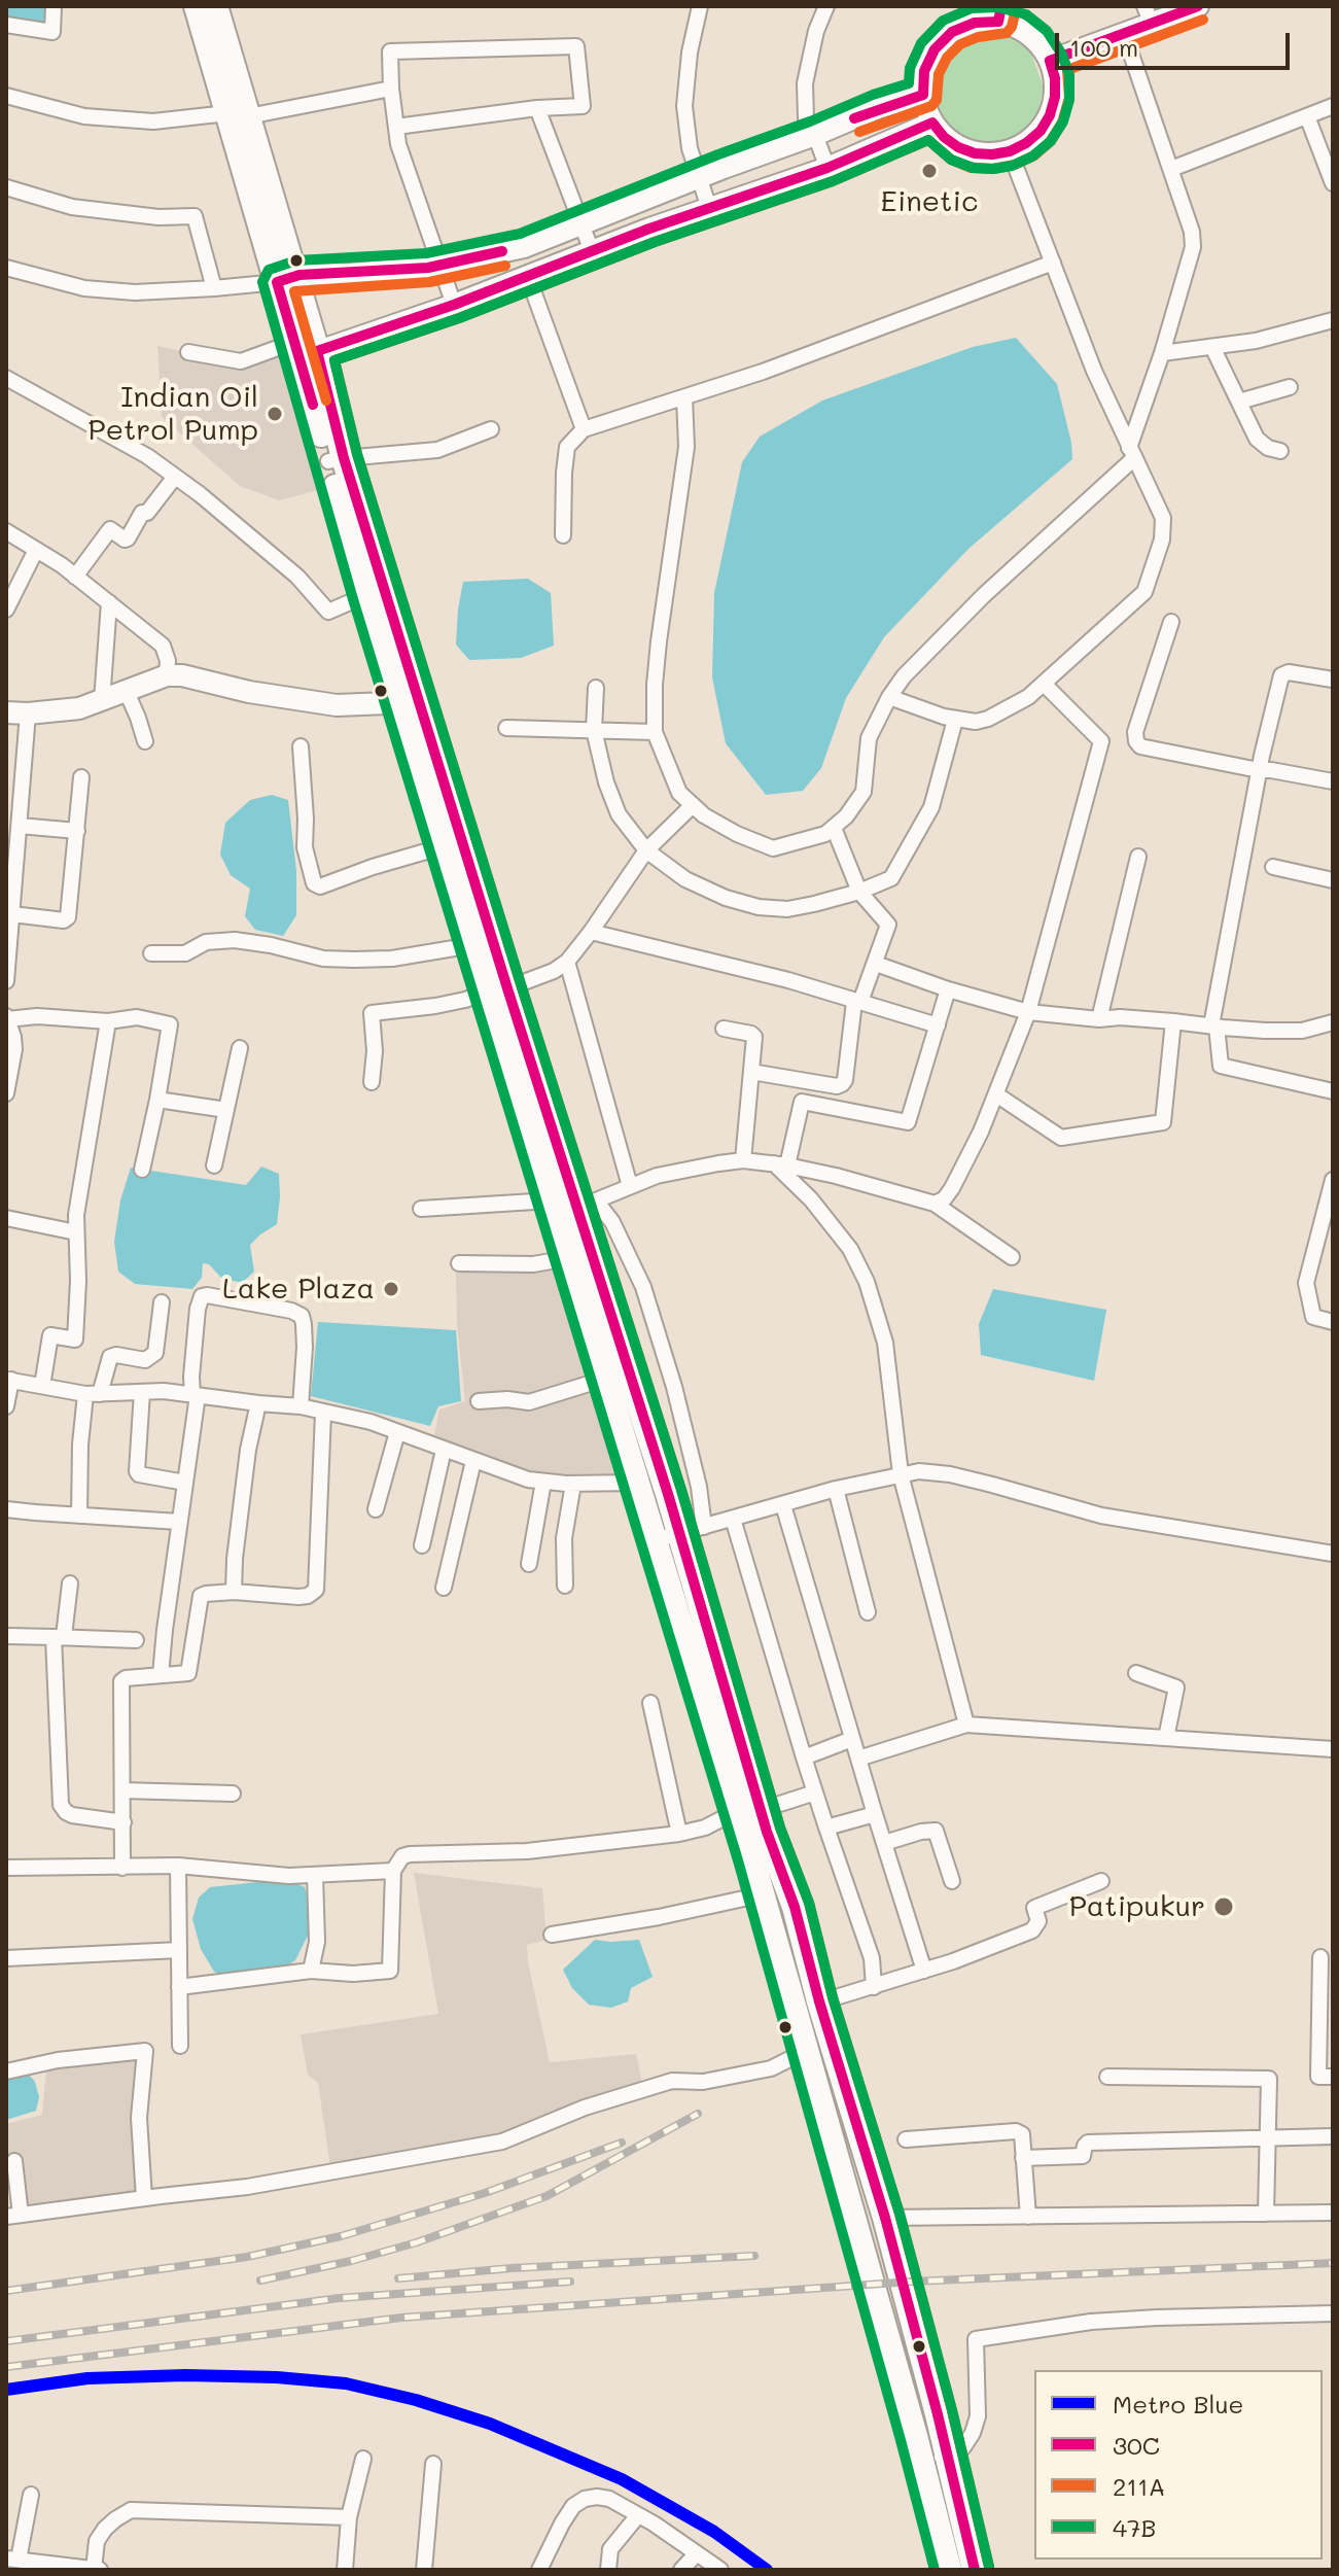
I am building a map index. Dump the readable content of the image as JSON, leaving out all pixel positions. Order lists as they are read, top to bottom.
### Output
{
  "places": [
    "Einetic",
    "Indian Oil Petrol Pump",
    "Lake Plaza",
    "Patipukur"
  ],
  "lines": [
    "transit line 30C",
    "transit line 47B",
    "transit line 211A",
    "metro line Blue"
  ],
  "legend": [
    "Metro Blue",
    "30C",
    "211A",
    "47B"
  ],
  "scale_bar": "100 m"
}
